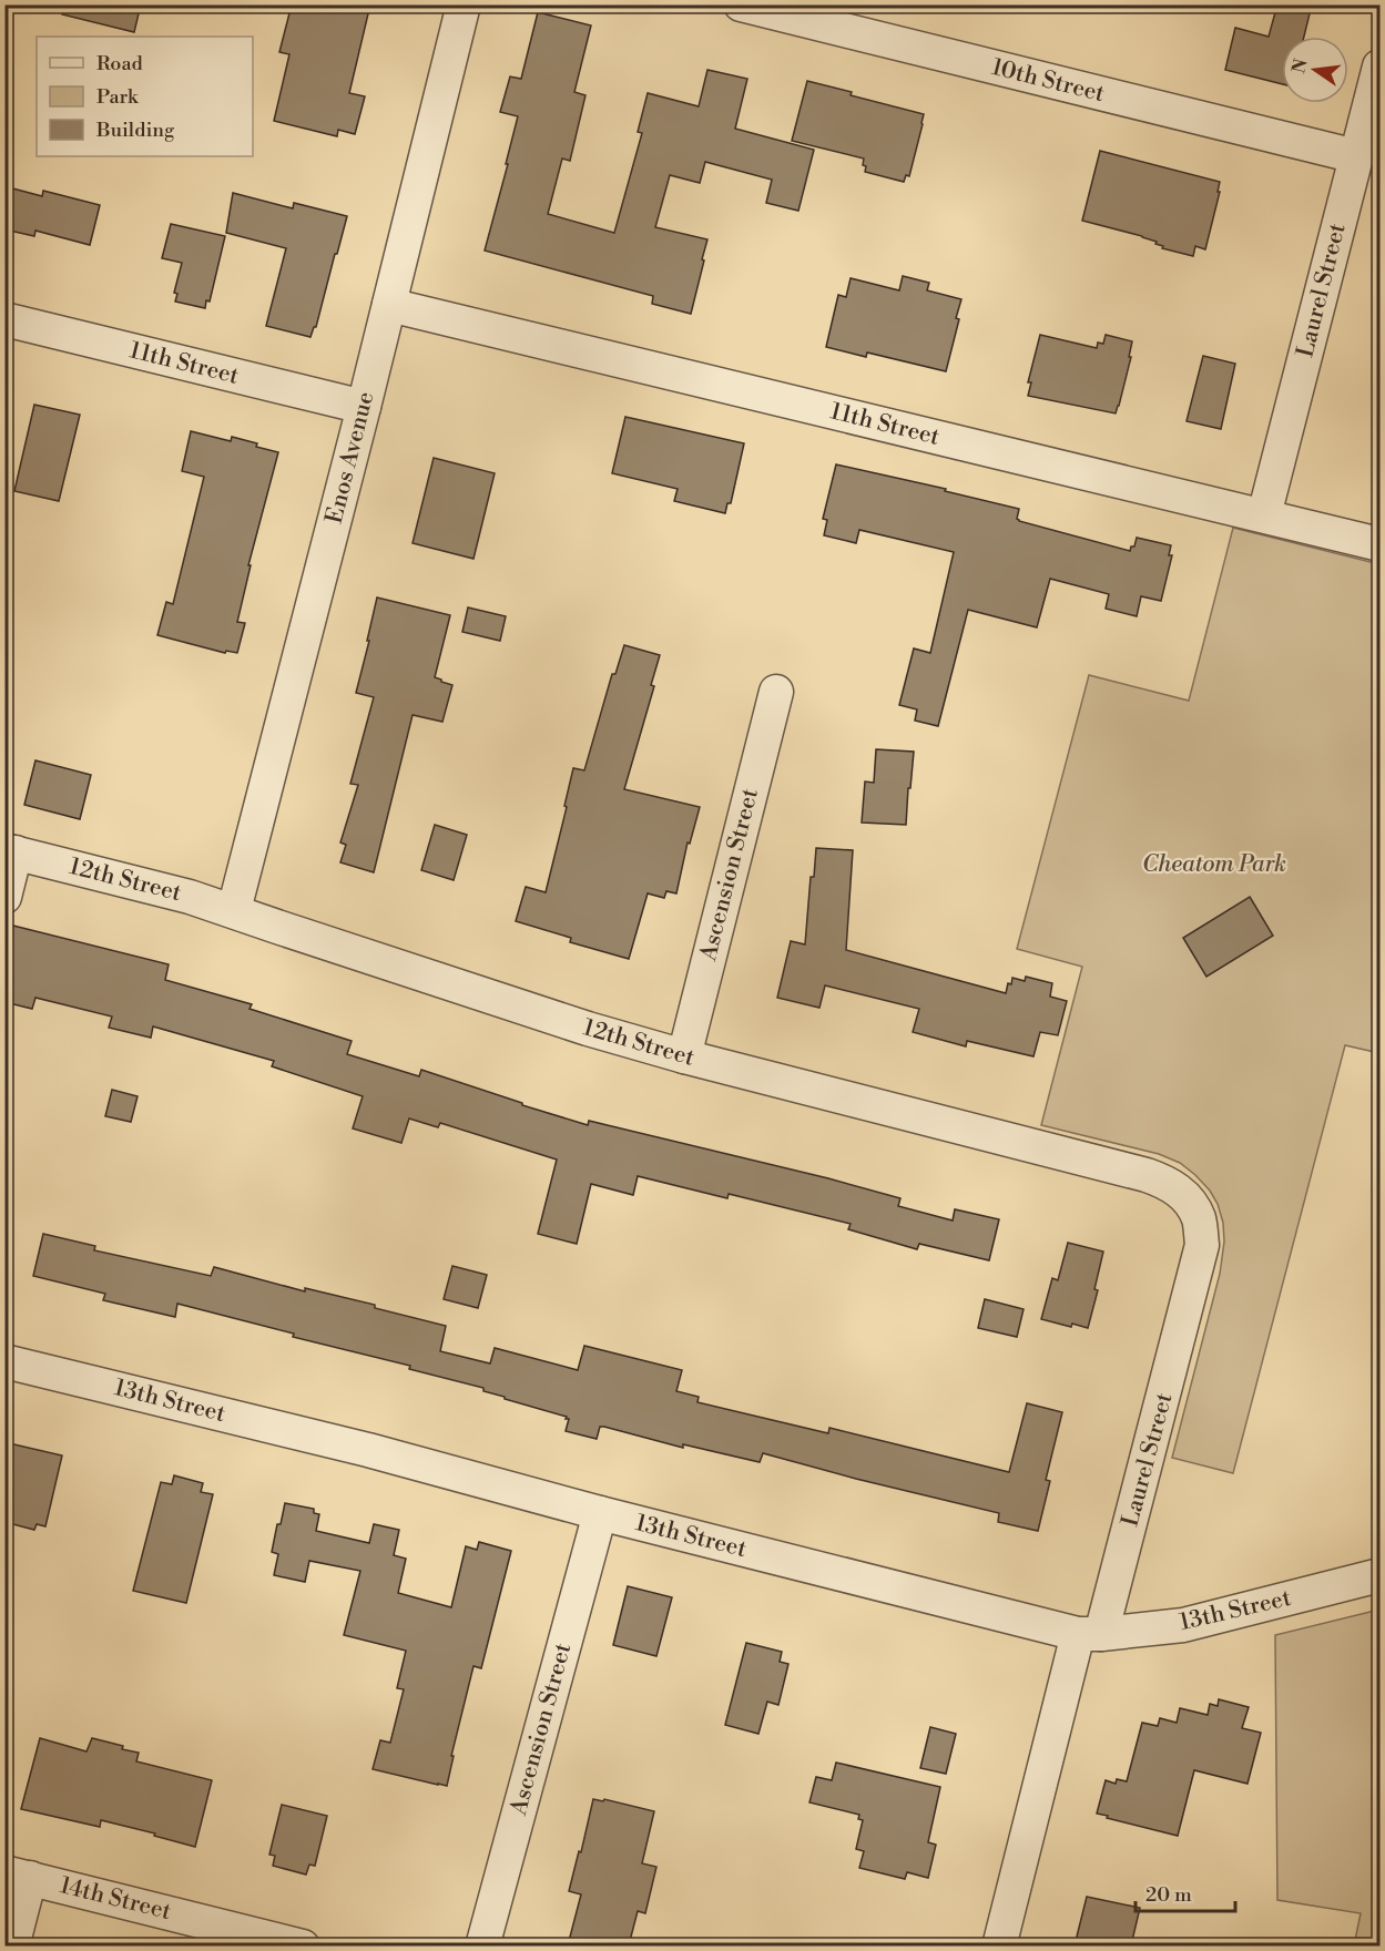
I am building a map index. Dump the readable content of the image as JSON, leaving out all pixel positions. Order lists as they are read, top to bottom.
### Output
{
  "streets": {
    "street": [
      "10th Street",
      "Laurel Street",
      "11th Street",
      "Enos Avenue",
      "Ascension Street",
      "12th Street",
      "13th Street",
      "14th Street"
    ]
  },
  "crossings": [
    ["10th Street", "Laurel Street"],
    ["Laurel Street", "11th Street"],
    ["Laurel Street", "12th Street"],
    ["Laurel Street", "13th Street"],
    ["11th Street", "Enos Avenue"],
    ["Enos Avenue", "12th Street"],
    ["Ascension Street", "12th Street"],
    ["Ascension Street", "13th Street"]
  ],
  "parks": ["Cheatom Park"],
  "legend": ["Road", "Park", "Building"],
  "scale_bar": "20 m",
  "north": "left"
}
